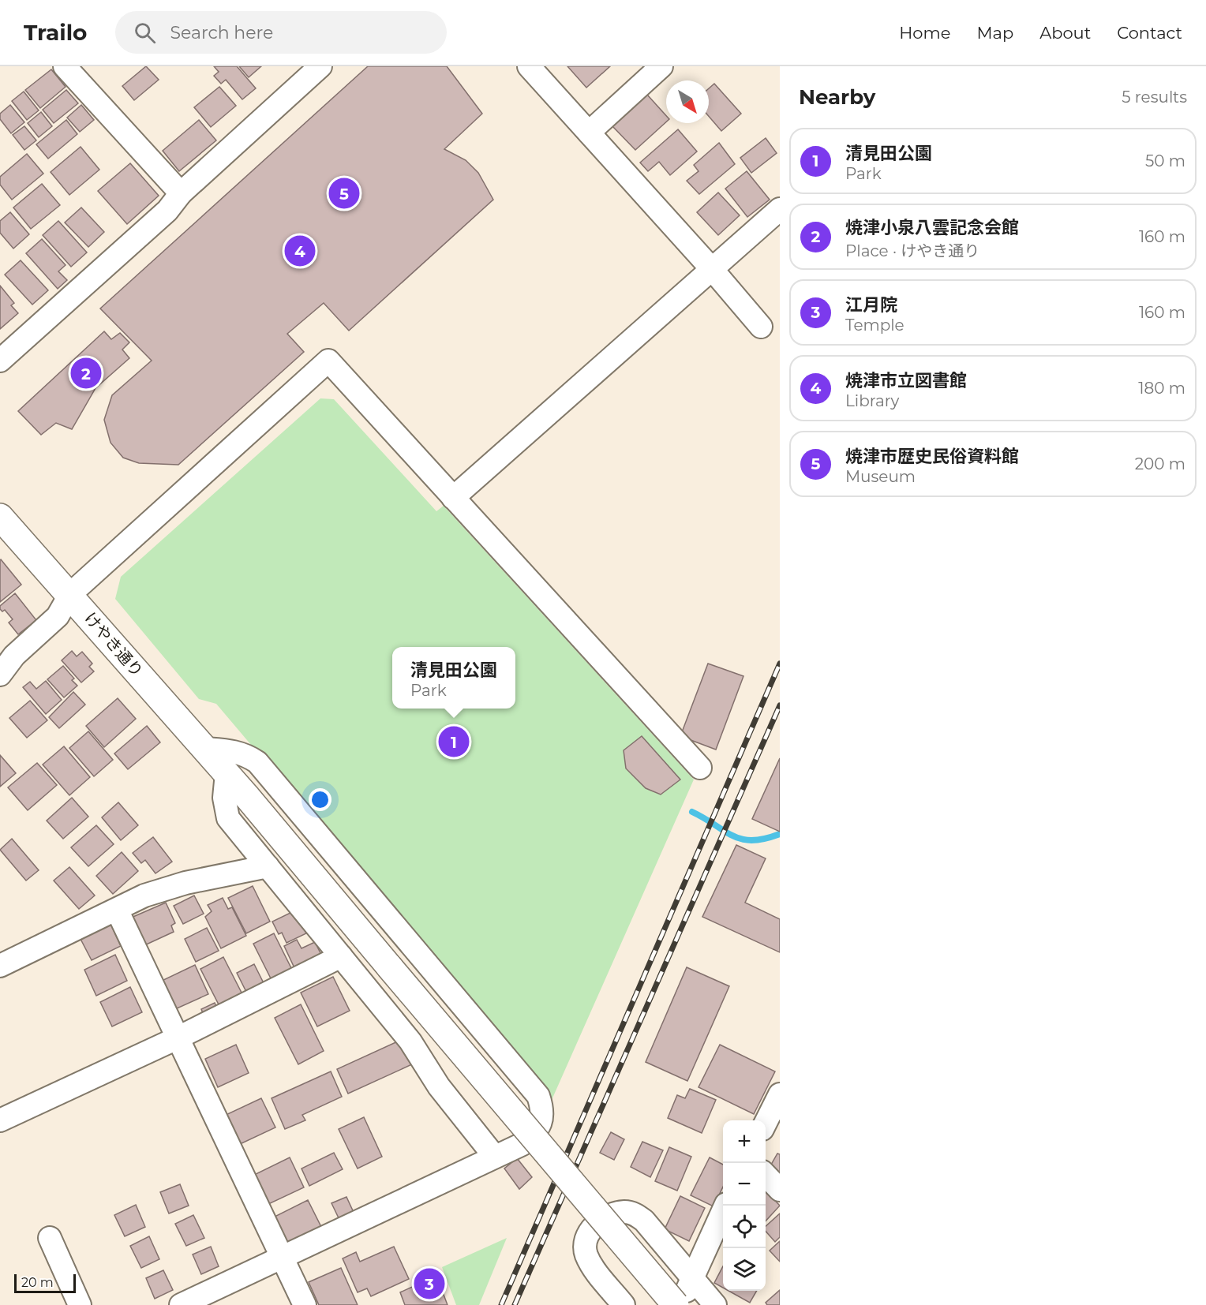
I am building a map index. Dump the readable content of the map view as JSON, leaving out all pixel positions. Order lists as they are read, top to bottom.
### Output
{
  "streets": {
    "street": ["けやき通り"]
  },
  "scale_bar": "20 m",
  "north": "bottom right",
  "page": {
    "header": "Trailo",
    "search": "Search here",
    "nav": [
      "Home",
      "Map",
      "About",
      "Contact"
    ],
    "heading": ["Nearby", "5 results"],
    "list": [
      {
        "mark": "1",
        "name": "清見田公園",
        "note": "Park",
        "value": "50 m"
      },
      {
        "mark": "2",
        "name": "焼津小泉八雲記念会館",
        "note": "Place · けやき通り",
        "value": "160 m"
      },
      {
        "mark": "3",
        "name": "江月院",
        "note": "Temple",
        "value": "160 m"
      },
      {
        "mark": "4",
        "name": "焼津市立図書館",
        "note": "Library",
        "value": "180 m"
      },
      {
        "mark": "5",
        "name": "焼津市歴史民俗資料館",
        "note": "Museum",
        "value": "200 m"
      }
    ],
    "pins": [
      "5",
      "4",
      "2",
      "1",
      "3"
    ],
    "popup": ["清見田公園", "Park"],
    "map_buttons": ["+", "−"],
    "scale": "20 m"
  }
}
